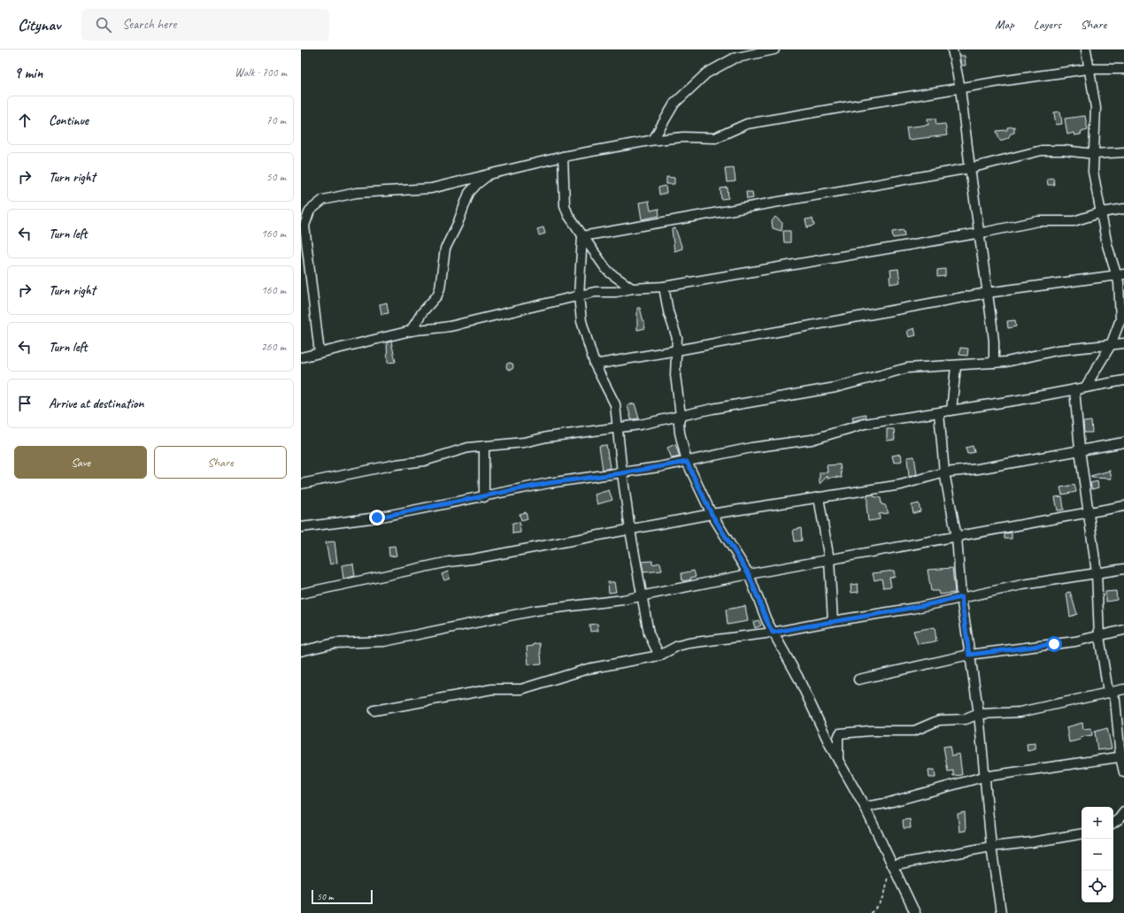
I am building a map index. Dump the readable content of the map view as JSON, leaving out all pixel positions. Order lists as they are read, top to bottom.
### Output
{
  "scale_bar": "50 m",
  "page": {
    "header": "Citynav",
    "search": "Search here",
    "nav": ["Map", "Layers", "Share"],
    "heading": ["9 min", "Walk · 700 m"],
    "list": [
      ["Continue", "70 m"],
      ["Turn right", "50 m"],
      ["Turn left", "160 m"],
      ["Turn right", "160 m"],
      ["Turn left", "260 m"],
      "Arrive at destination"
    ],
    "buttons": ["Save", "Share"],
    "map_buttons": ["+", "−"],
    "scale": "50 m"
  }
}
